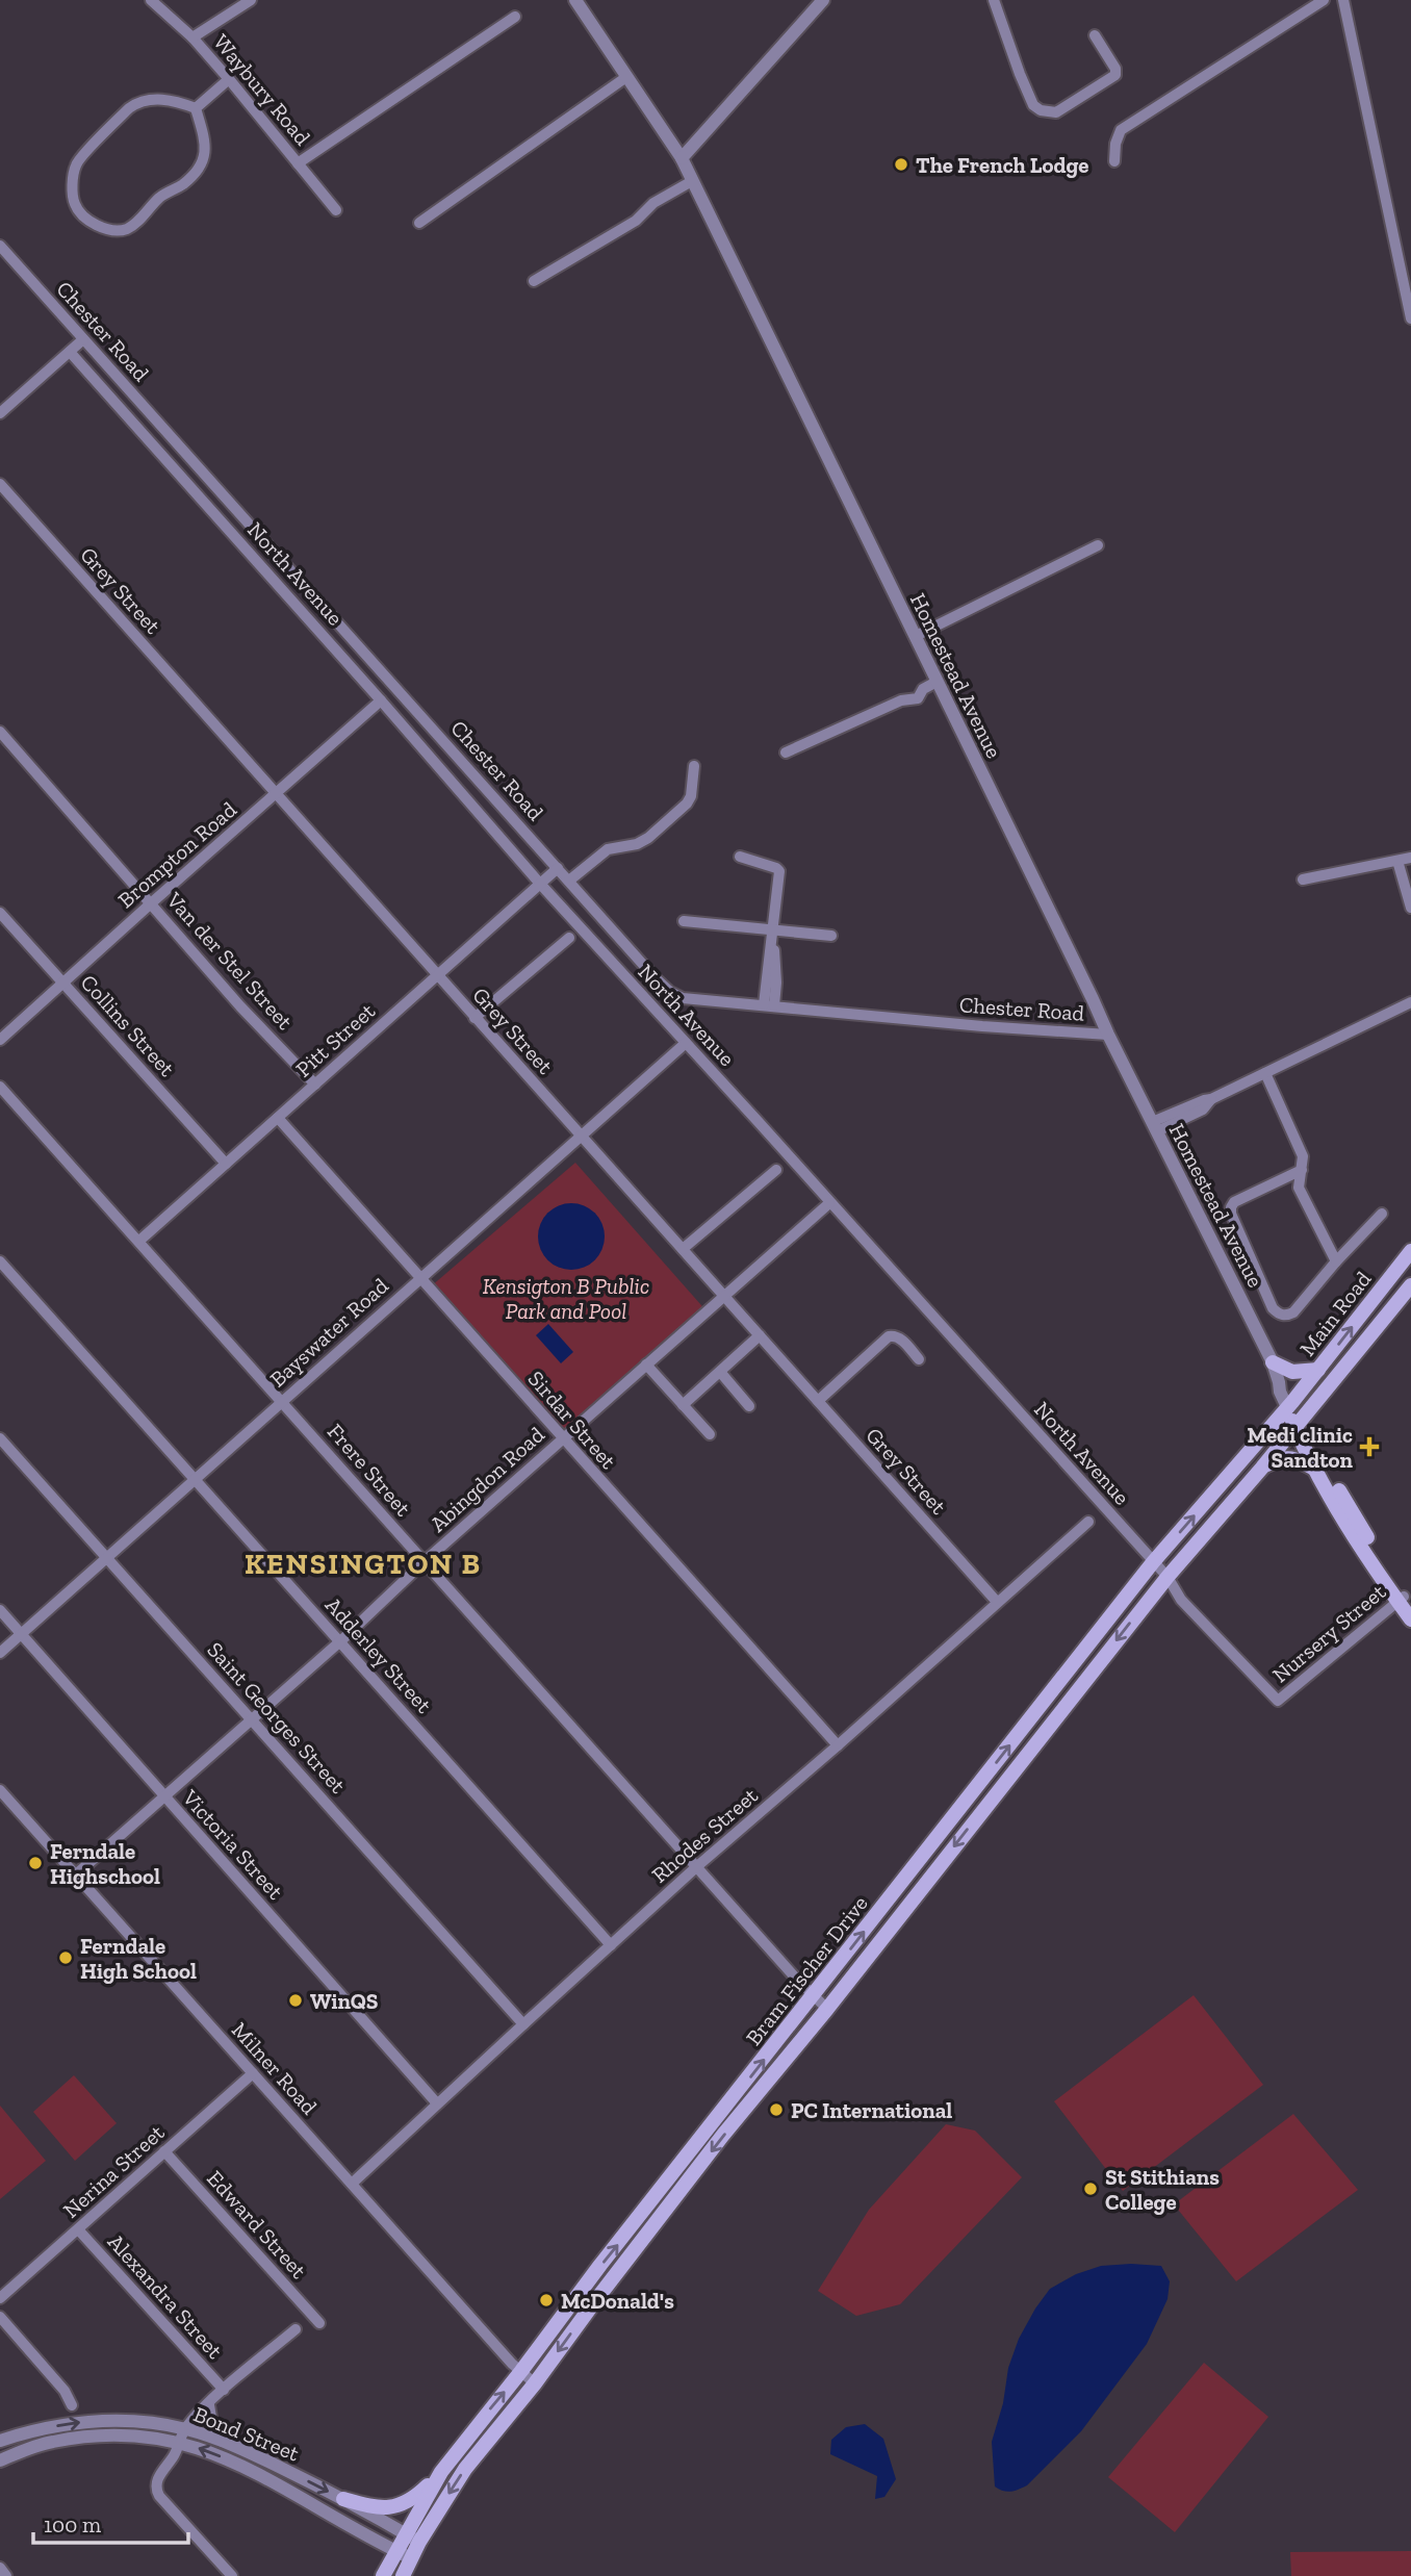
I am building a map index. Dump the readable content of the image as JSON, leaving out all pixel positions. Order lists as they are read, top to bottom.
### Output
{
  "streets": {
    "main road": ["Main Road", "Bram Fischer Drive"],
    "street": [
      "Waybury Road",
      "Chester Road",
      "North Avenue",
      "Grey Street",
      "Homestead Avenue",
      "Brompton Road",
      "Van der Stel Street",
      "Collins Street",
      "Pitt Street",
      "Bayswater Road",
      "Sirdar Street",
      "Frere Street",
      "Abingdon Road",
      "Nursery Street",
      "Adderley Street",
      "Saint Georges Street",
      "Rhodes Street",
      "Victoria Street",
      "Milner Road",
      "Nerina Street",
      "Edward Street",
      "Alexandra Street",
      "Bond Street"
    ]
  },
  "crossings": [
    ["Chester Road", "Homestead Avenue"],
    ["Chester Road", "Pitt Street"],
    ["North Avenue", "Brompton Road"],
    ["North Avenue", "Pitt Street"],
    ["North Avenue", "Bayswater Road"],
    ["North Avenue", "Abingdon Road"],
    ["North Avenue", "Nursery Street"],
    ["North Avenue", "Bram Fischer Drive"],
    ["Grey Street", "Brompton Road"],
    ["Grey Street", "Pitt Street"],
    ["Grey Street", "Bayswater Road"],
    ["Grey Street", "Abingdon Road"],
    ["Grey Street", "Rhodes Street"],
    ["Homestead Avenue", "Main Road"],
    ["Homestead Avenue", "Bram Fischer Drive"],
    ["Brompton Road", "Van der Stel Street"],
    ["Brompton Road", "Collins Street"],
    ["Van der Stel Street", "Pitt Street"],
    ["Collins Street", "Pitt Street"],
    ["Pitt Street", "Sirdar Street"],
    ["Pitt Street", "Frere Street"],
    ["Main Road", "Bram Fischer Drive"],
    ["Bayswater Road", "Sirdar Street"],
    ["Bayswater Road", "Frere Street"],
    ["Bayswater Road", "Adderley Street"],
    ["Bayswater Road", "Saint Georges Street"],
    ["Bayswater Road", "Victoria Street"],
    ["Sirdar Street", "Abingdon Road"],
    ["Sirdar Street", "Rhodes Street"],
    ["Frere Street", "Abingdon Road"],
    ["Frere Street", "Rhodes Street"],
    ["Frere Street", "Bram Fischer Drive"],
    ["Abingdon Road", "Adderley Street"],
    ["Abingdon Road", "Saint Georges Street"],
    ["Abingdon Road", "Victoria Street"],
    ["Abingdon Road", "Milner Road"],
    ["Adderley Street", "Rhodes Street"],
    ["Saint Georges Street", "Rhodes Street"],
    ["Rhodes Street", "Victoria Street"],
    ["Rhodes Street", "Milner Road"],
    ["Bram Fischer Drive", "Milner Road"],
    ["Bram Fischer Drive", "Bond Street"],
    ["Milner Road", "Nerina Street"],
    ["Nerina Street", "Edward Street"],
    ["Nerina Street", "Alexandra Street"],
    ["Alexandra Street", "Bond Street"]
  ],
  "districts": ["KENSINGTON B"],
  "parks": ["Kensigton B Public Park and Pool"],
  "places": {
    "other": [
      "The French Lodge",
      "Ferndale Highschool",
      "Ferndale High School",
      "WinQS",
      "PC International",
      "St Stithians College",
      "McDonald's"
    ],
    "health": ["Medi clinic Sandton"]
  },
  "scale_bar": "100 m"
}
